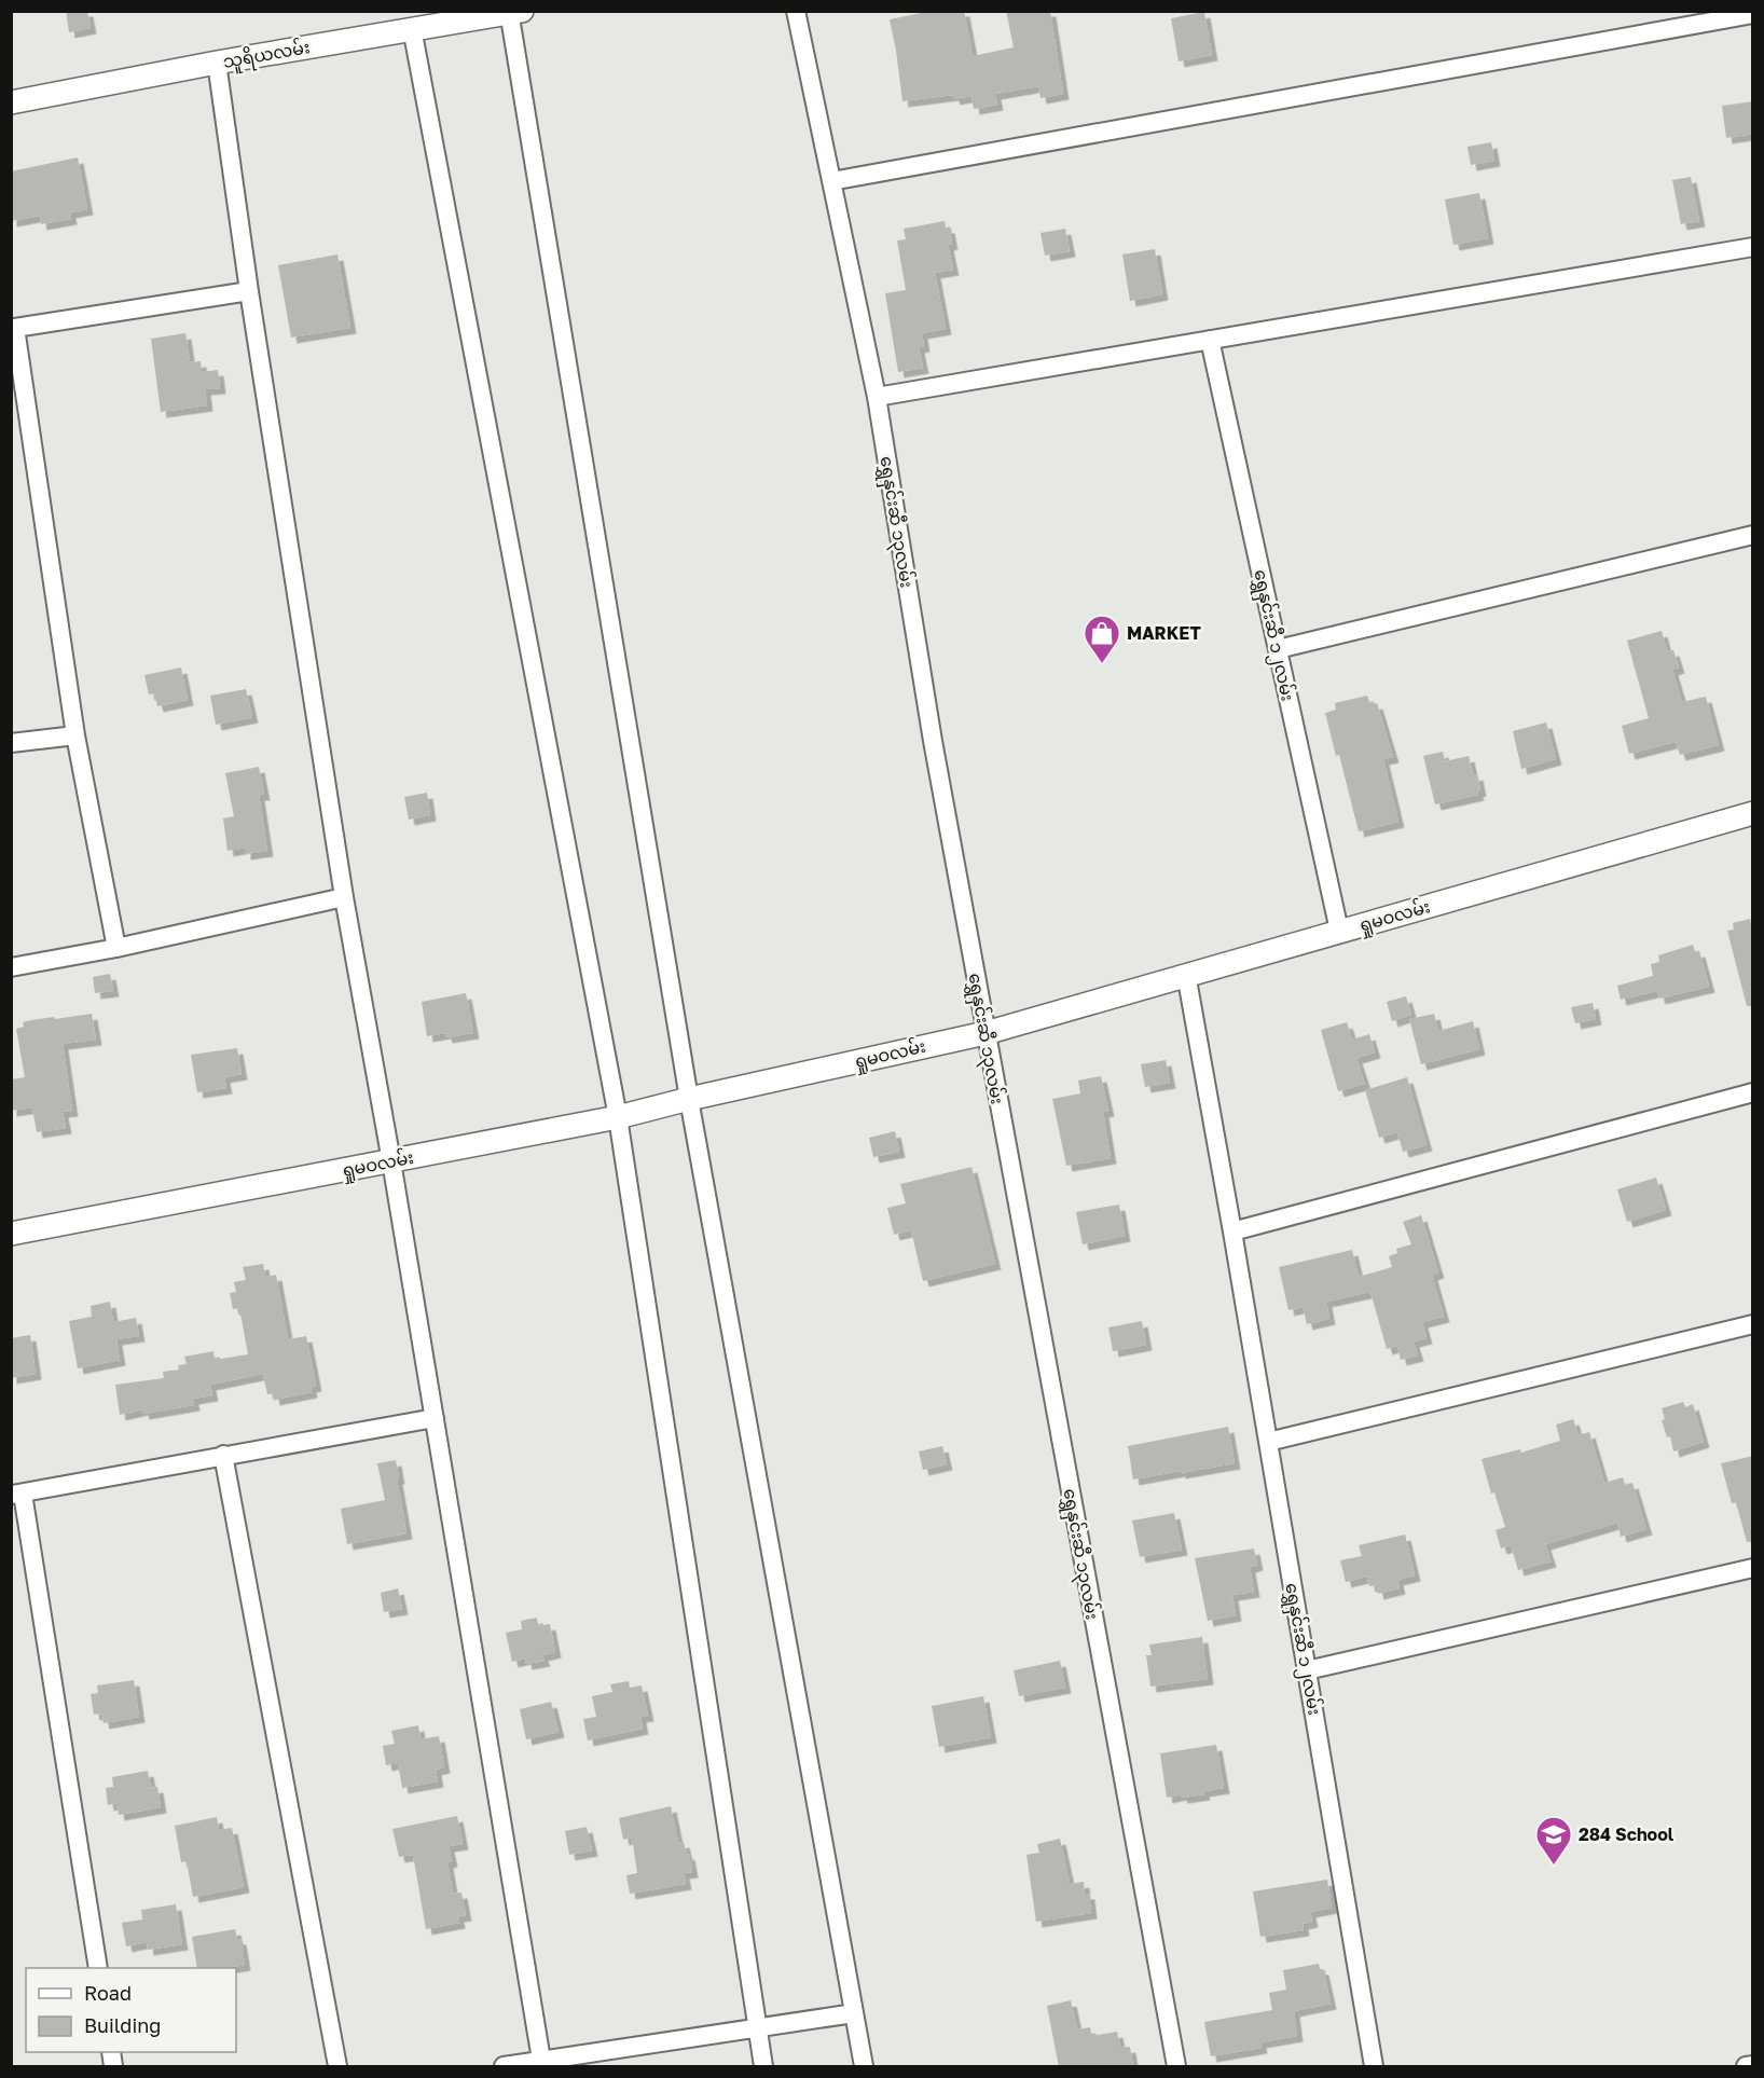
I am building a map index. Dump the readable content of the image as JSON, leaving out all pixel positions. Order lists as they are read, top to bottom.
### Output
{
  "streets": {
    "street": [
      "သူရိယလမ်း",
      "ရွှေနှင်းဆီ ၁၃လမ်း",
      "ရွှေနှင်းဆီ ၁၂လမ်း",
      "ရှုမဝလမ်း"
    ]
  },
  "crossings": [
    ["ရွှေနှင်းဆီ ၁၃လမ်း", "ရှုမဝလမ်း"],
    ["ရွှေနှင်းဆီ ၁၂လမ်း", "ရှုမဝလမ်း"]
  ],
  "places": {
    "shop": ["MARKET"],
    "school or university": ["284 School"]
  },
  "legend": ["Road", "Building"]
}
